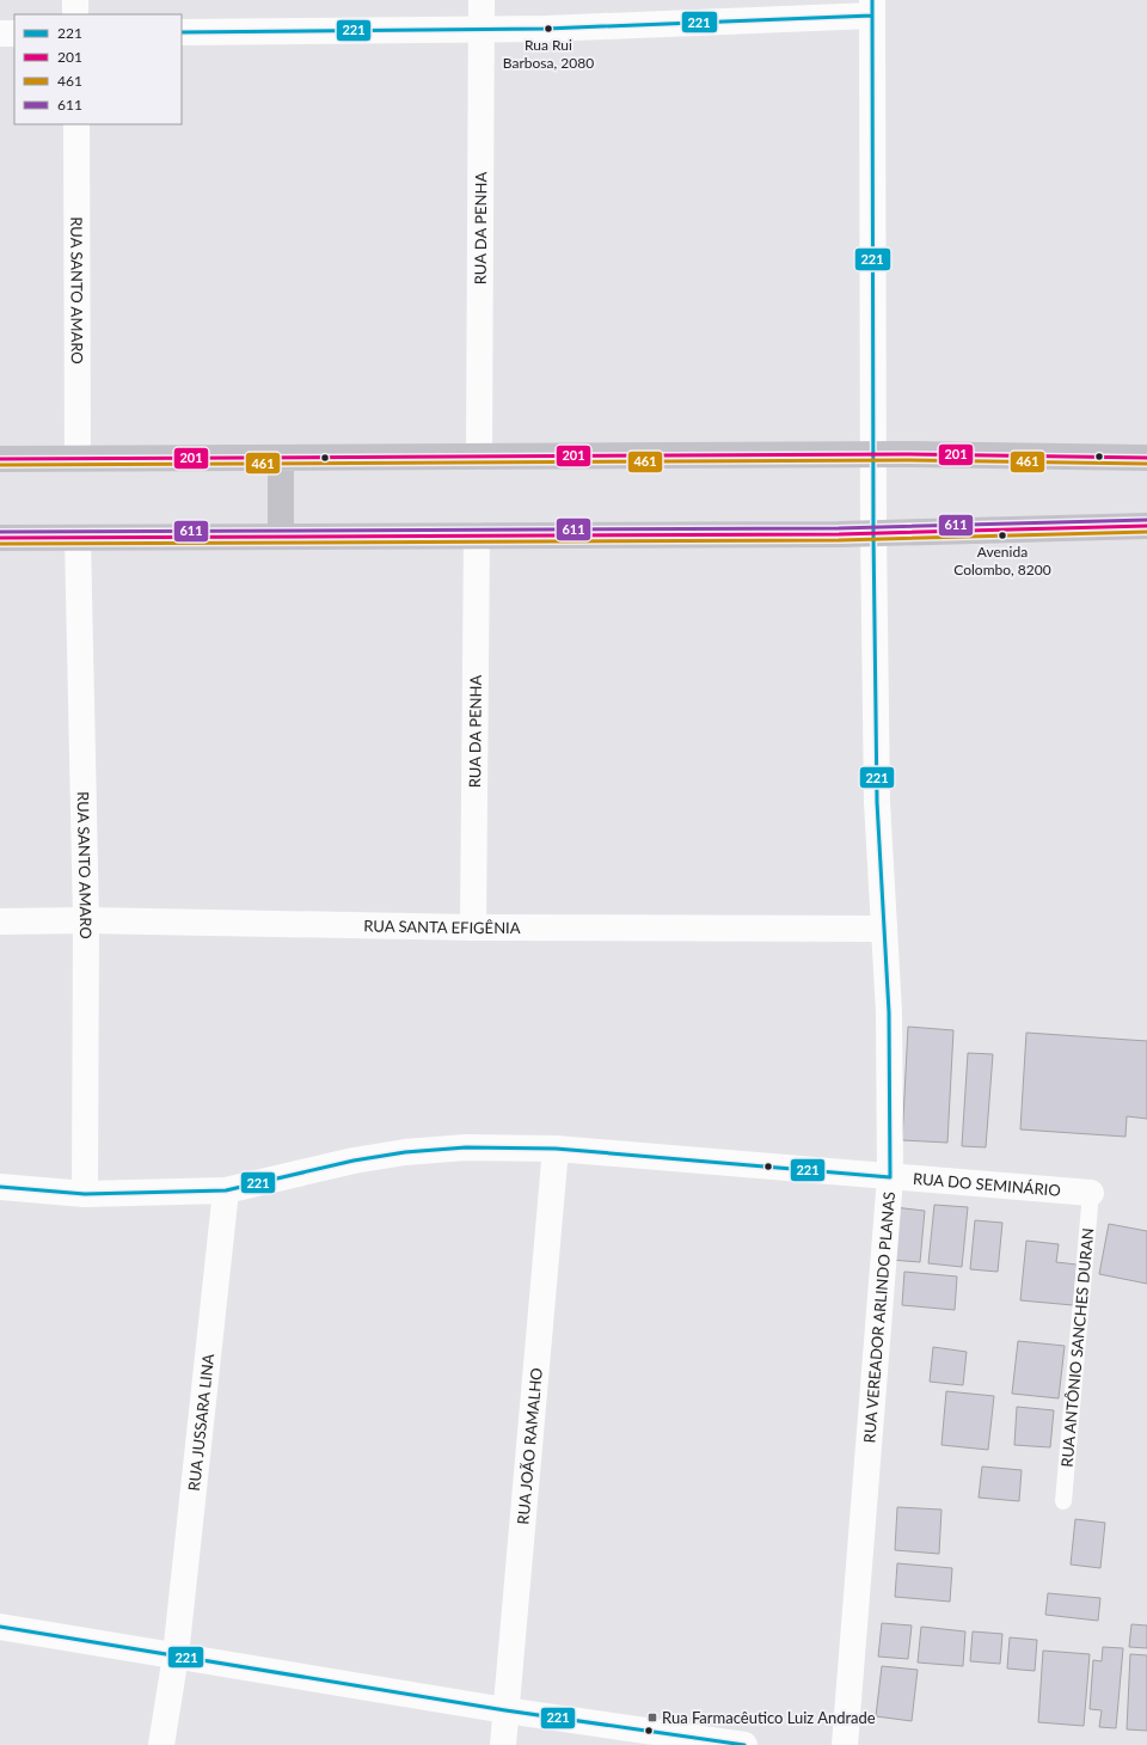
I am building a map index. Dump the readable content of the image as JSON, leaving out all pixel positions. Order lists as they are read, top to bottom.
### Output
{
  "streets": {
    "street": [
      "RUA DA PENHA",
      "RUA SANTO AMARO",
      "RUA SANTA EFIGÊNIA",
      "RUA DO SEMINÁRIO",
      "RUA VEREADOR ARLINDO PLANAS",
      "RUA JUSSARA LINA",
      "RUA JOÃO RAMALHO"
    ],
    "lane": ["RUA ANTÔNIO SANCHES DURAN"]
  },
  "crossings": [
    ["RUA DA PENHA", "RUA SANTA EFIGÊNIA"],
    ["RUA SANTO AMARO", "RUA SANTA EFIGÊNIA"],
    ["RUA SANTO AMARO", "RUA DO SEMINÁRIO"],
    ["RUA SANTA EFIGÊNIA", "RUA VEREADOR ARLINDO PLANAS"],
    ["RUA DO SEMINÁRIO", "RUA VEREADOR ARLINDO PLANAS"],
    ["RUA DO SEMINÁRIO", "RUA ANTÔNIO SANCHES DURAN"],
    ["RUA DO SEMINÁRIO", "RUA JUSSARA LINA"],
    ["RUA DO SEMINÁRIO", "RUA JOÃO RAMALHO"]
  ],
  "places": {
    "other": ["Rua Rui Barbosa, 2080", "Avenida Colombo, 8200"],
    "transit": ["Rua Farmacêutico Luiz Andrade"]
  },
  "lines": [
    "transit line 221",
    "transit line 201",
    "transit line 461",
    "transit line 611"
  ],
  "legend": [
    "221",
    "201",
    "461",
    "611"
  ]
}
